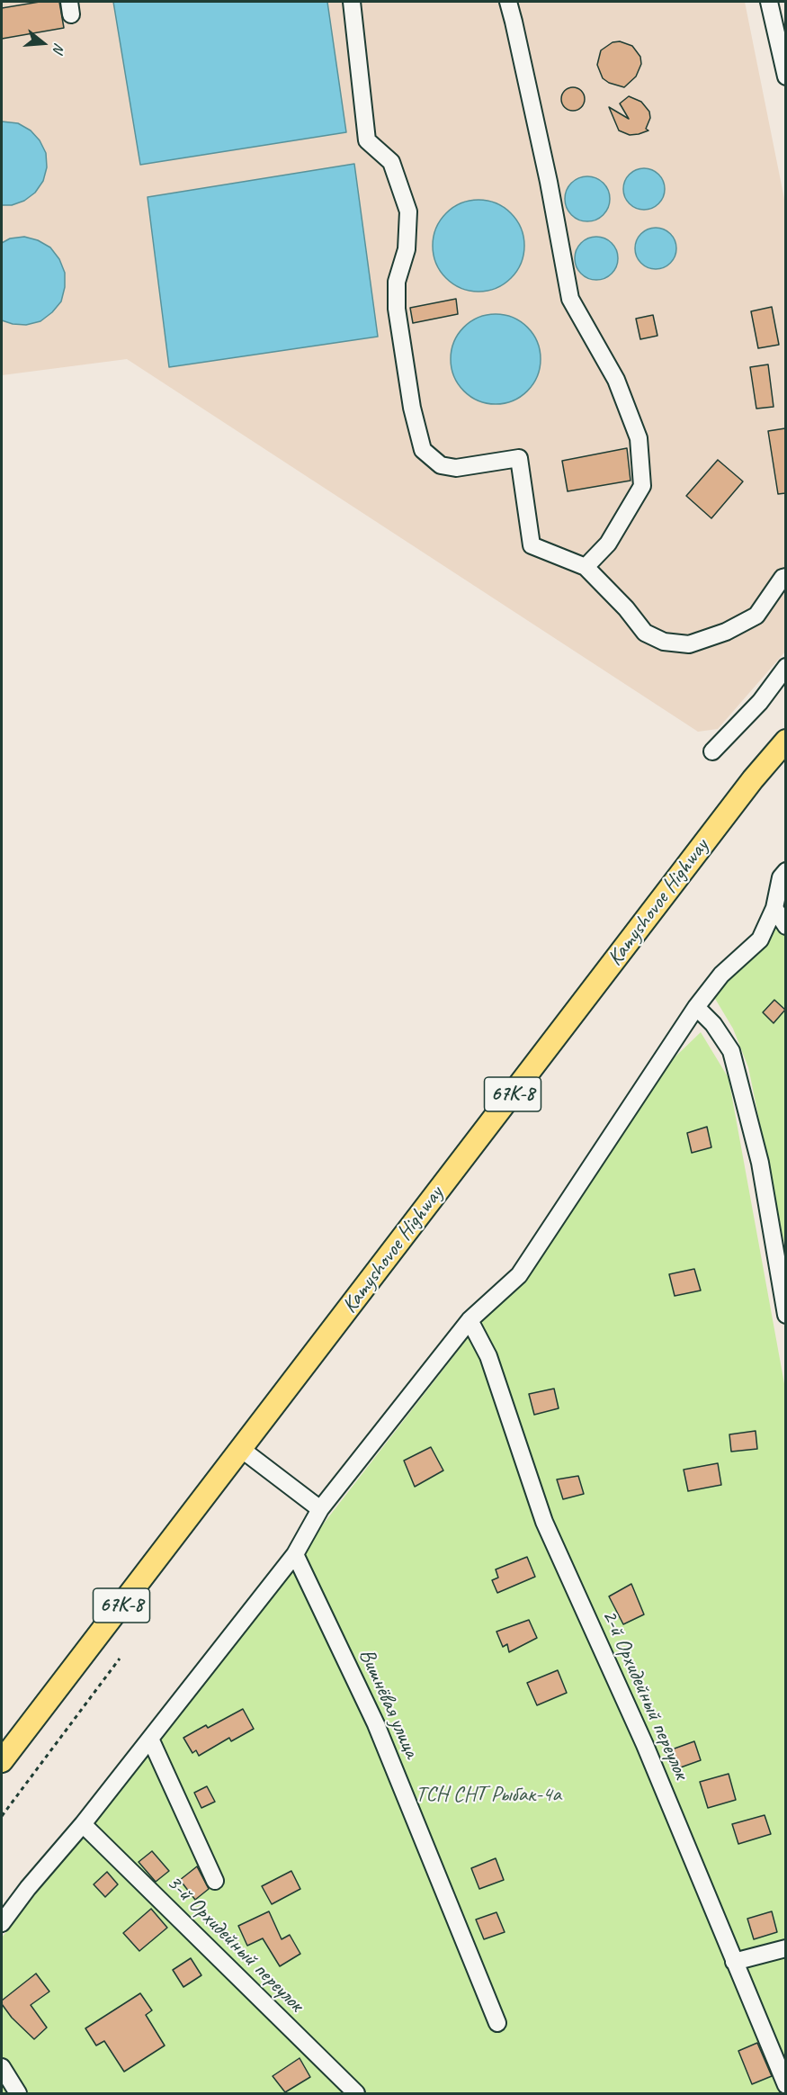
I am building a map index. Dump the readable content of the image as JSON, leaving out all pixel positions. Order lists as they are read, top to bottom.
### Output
{
  "streets": {
    "main road": ["Kamyshovoe Highway", "67К-8"],
    "street": ["2-й Орхидейный переулок", "Вишнёвая улица", "3-й Орхидейный переулок"]
  },
  "parks": ["ТСН СНТ Рыбак-4а"],
  "north": "right"
}
